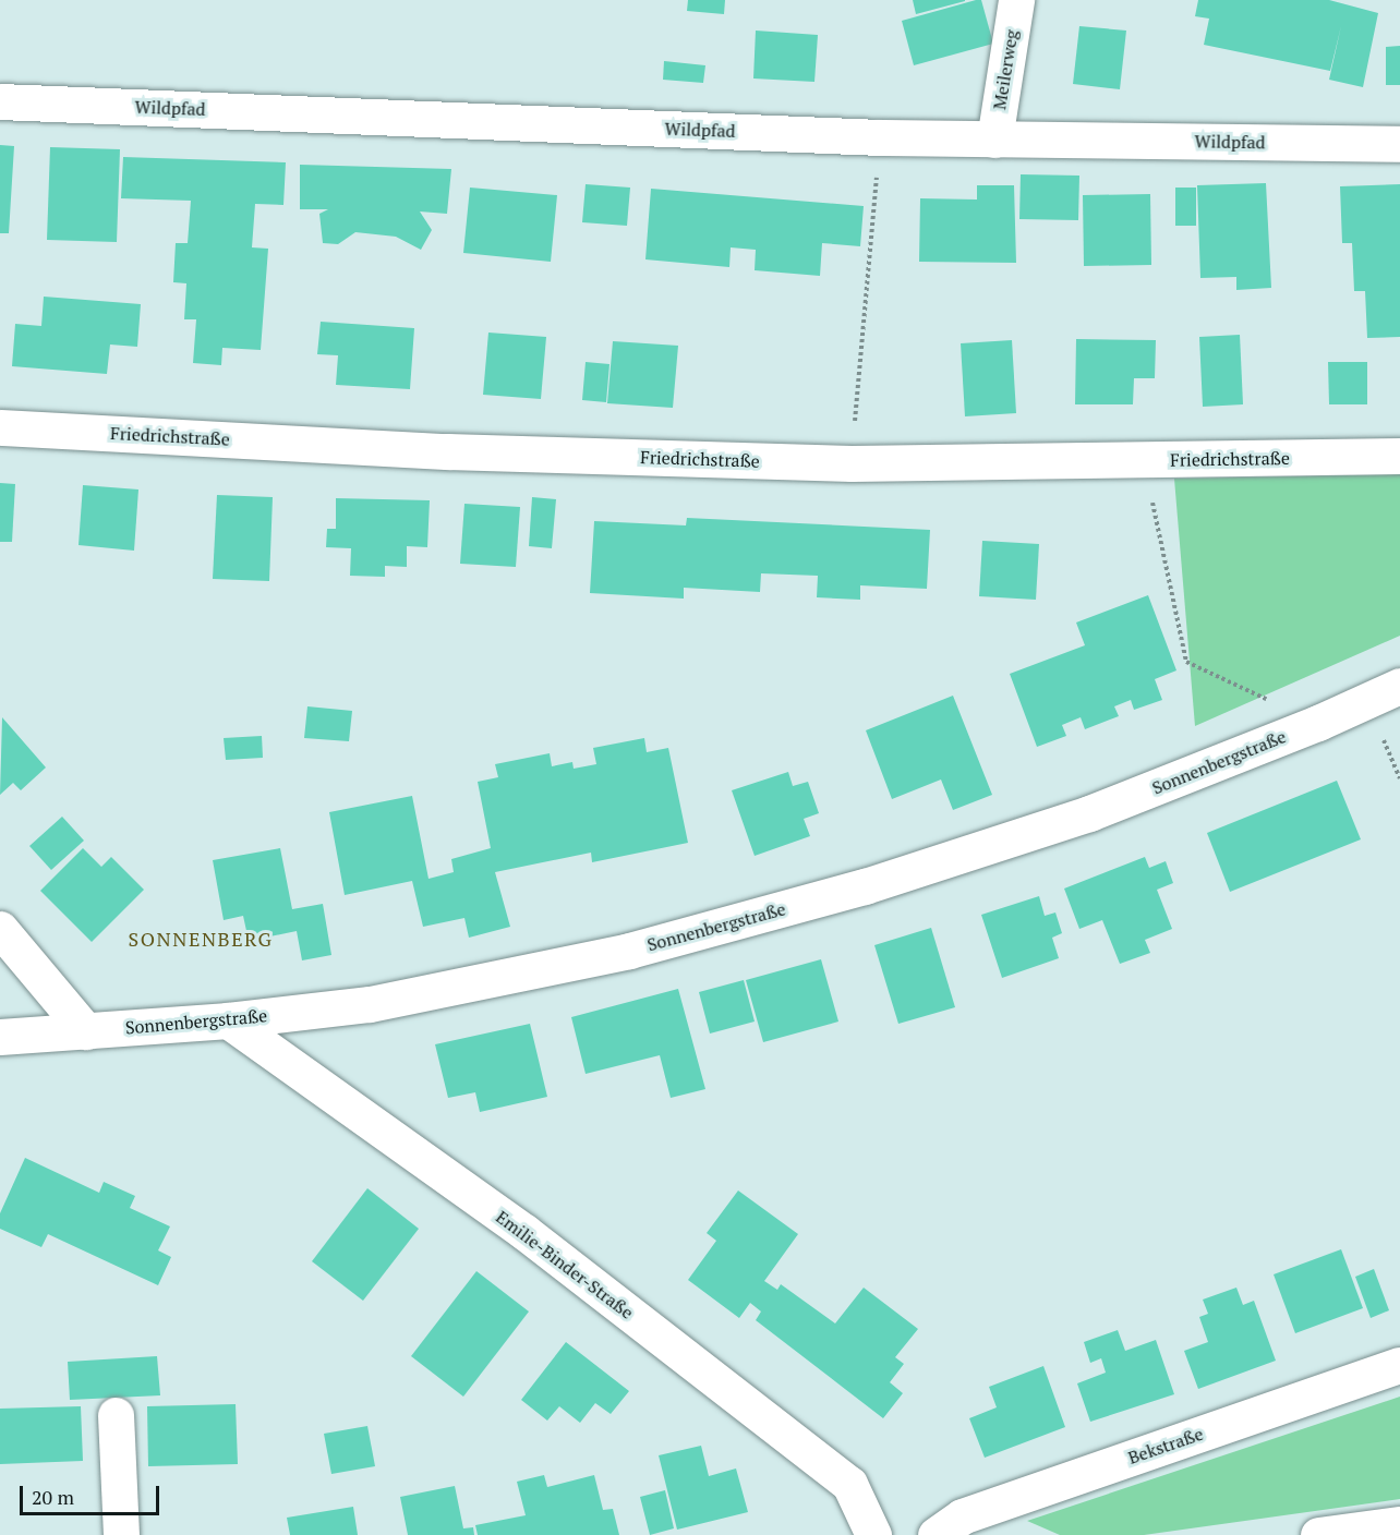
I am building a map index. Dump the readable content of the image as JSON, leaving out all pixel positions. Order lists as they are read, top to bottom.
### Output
{
  "streets": {
    "street": [
      "Meilerweg",
      "Wildpfad",
      "Friedrichstraße",
      "Sonnenbergstraße",
      "Emilie-Binder-Straße",
      "Bekstraße"
    ]
  },
  "crossings": [
    ["Meilerweg", "Wildpfad"],
    ["Sonnenbergstraße", "Emilie-Binder-Straße"]
  ],
  "districts": ["SONNENBERG"],
  "scale_bar": "20 m"
}
